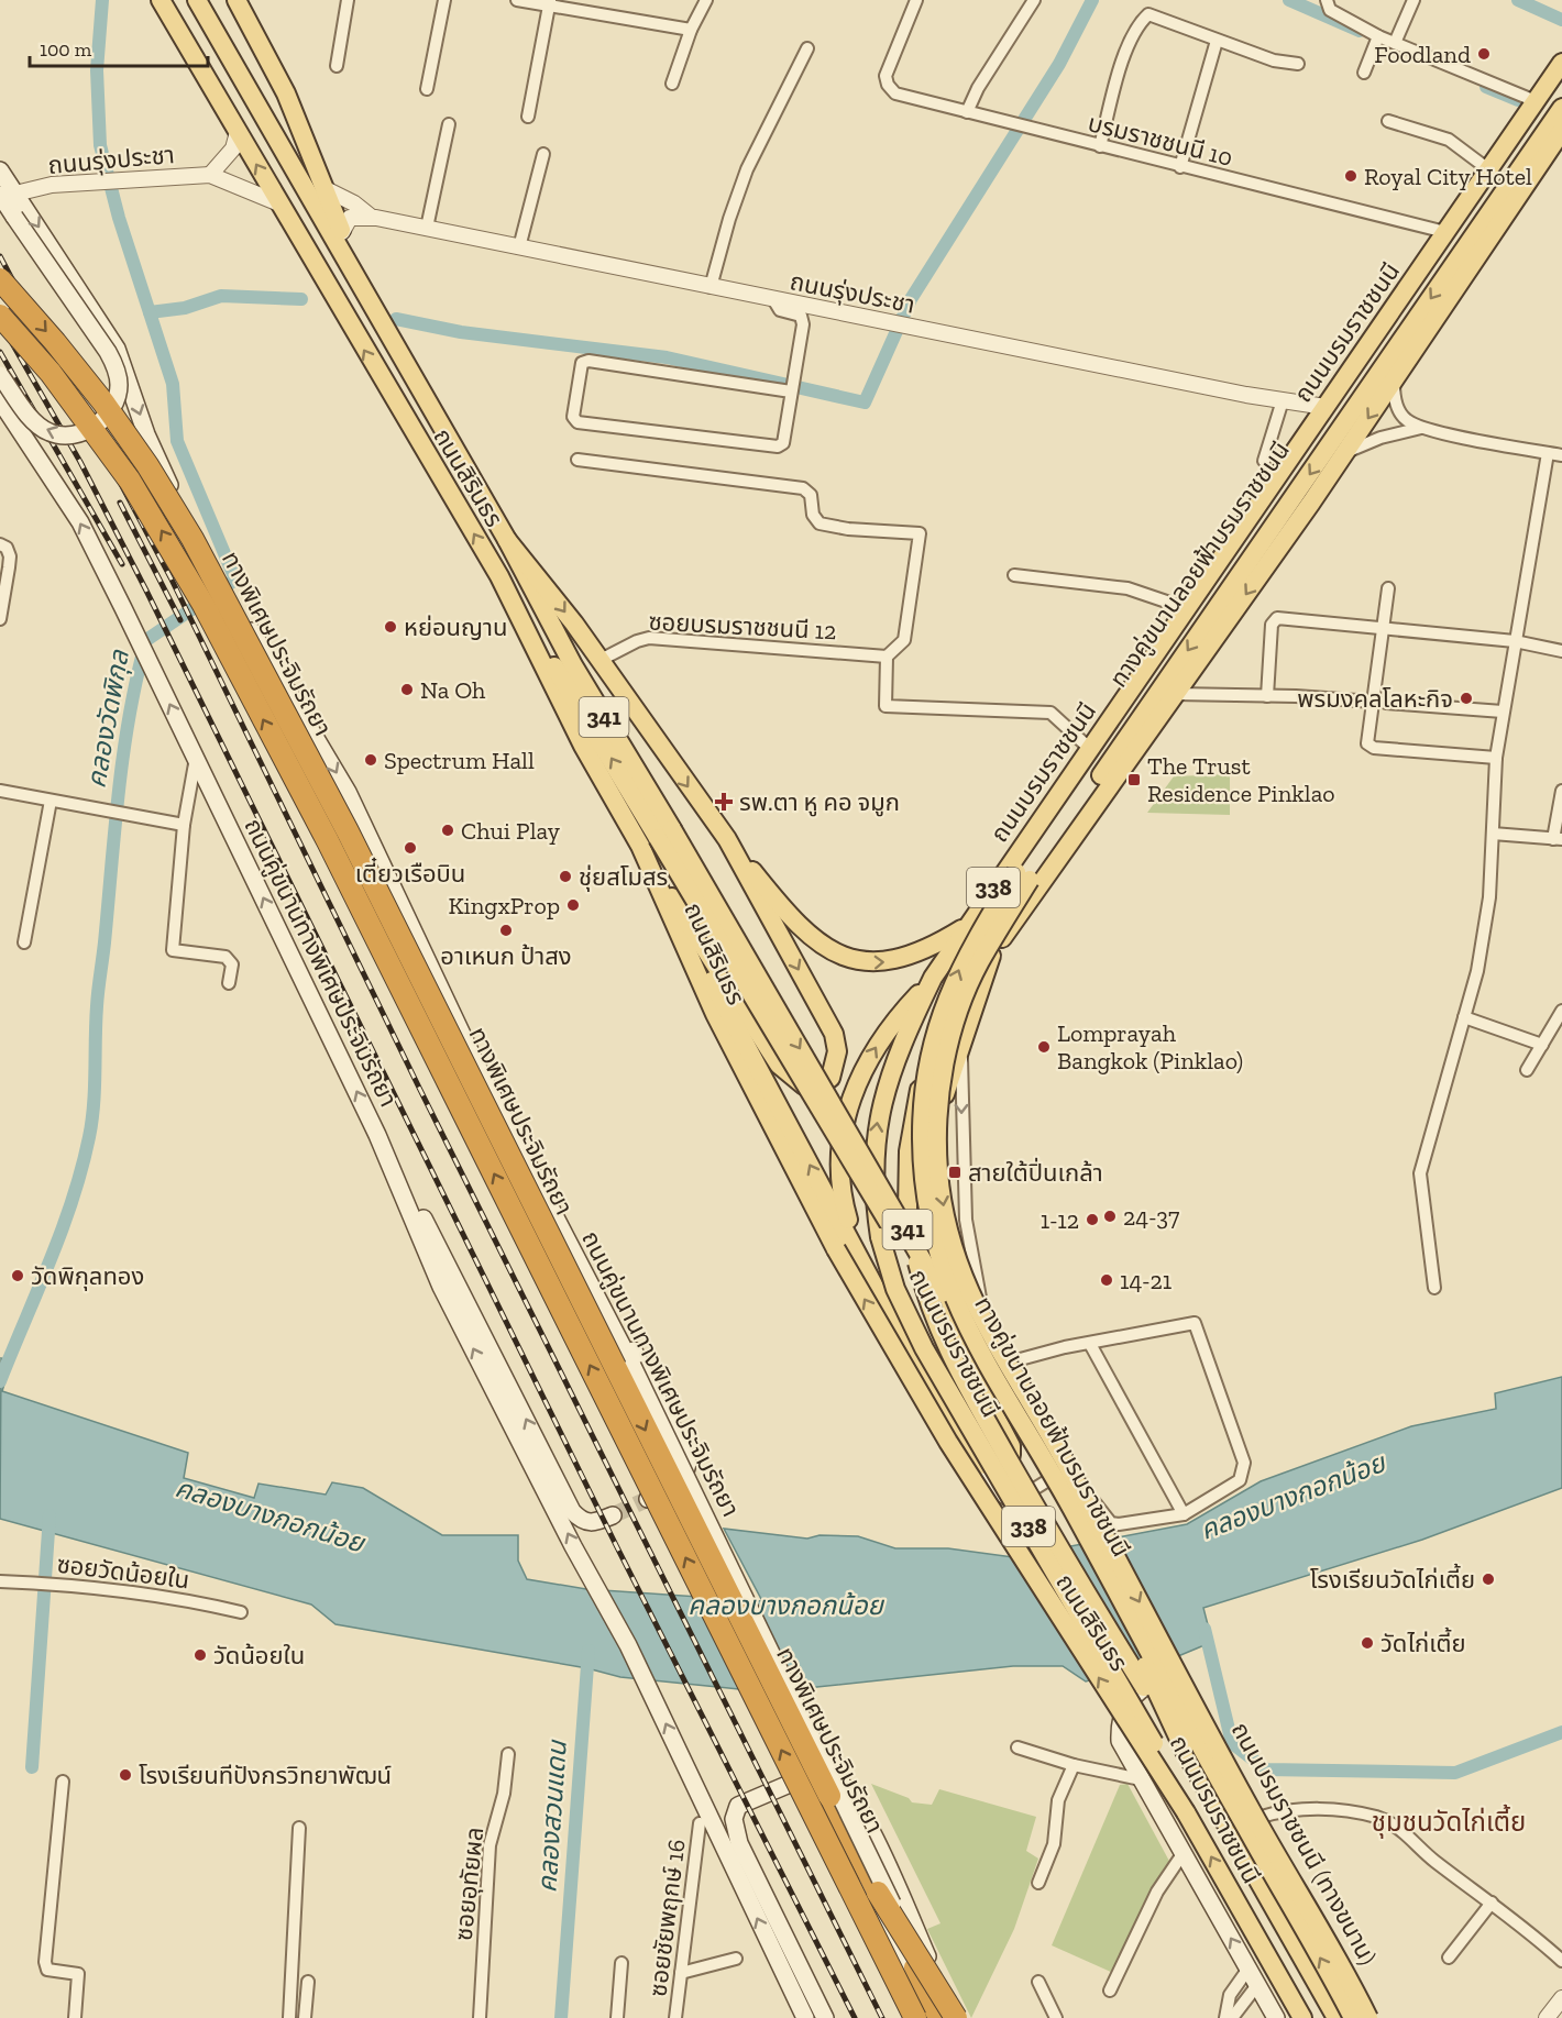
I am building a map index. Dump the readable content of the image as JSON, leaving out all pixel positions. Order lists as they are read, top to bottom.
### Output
{
  "streets": {
    "highway": ["ทางพิเศษประจิมรัถยา"],
    "main road": [
      "ถนนบรมราชชนนี",
      "ถนนสิรินธร",
      "ทางคู่ขนานลอยฟ้าบรมราชชนนี",
      "341",
      "338",
      "ถนนคู่ขนานทางพิเศษประจิมรัถยา",
      "ถนนบรมราชชนนี (ทางขนาน)"
    ],
    "street": [
      "บรมราชชนนี 10",
      "ถนนรุ่งประชา",
      "ซอยบรมราชชนนี 12",
      "ซอยวัดน้อยใน",
      "ซอยอุทัยผล",
      "ซอยชัยพฤกษ์ 16"
    ]
  },
  "crossings": [
    ["บรมราชชนนี 10", "ถนนบรมราชชนนี"],
    ["ถนนรุ่งประชา", "ถนนบรมราชชนนี"],
    ["ถนนรุ่งประชา", "ถนนสิรินธร"],
    ["ถนนรุ่งประชา", "ถนนคู่ขนานทางพิเศษประจิมรัถยา"],
    ["ถนนบรมราชชนนี", "ถนนสิรินธร"],
    ["ทางคู่ขนานลอยฟ้าบรมราชชนนี", "ถนนบรมราชชนนี (ทางขนาน)"],
    ["ทางพิเศษประจิมรัถยา", "ถนนคู่ขนานทางพิเศษประจิมรัถยา"]
  ],
  "districts": ["ชุมชนวัดไก่เตี้ย"],
  "water": ["คลองวัดพิกุล", "คลองบางกอกน้อย", "คลองสวนแดน"],
  "places": {
    "other": [
      "Foodland",
      "Royal City Hotel",
      "หย่อนญาน",
      "Na Oh",
      "พรมงคลโลหะกิจ",
      "Spectrum Hall",
      "Chui Play",
      "เตี๋ยวเรือบิน",
      "ชุ่ยสโมสร",
      "KingxProp",
      "อาเหนก ป้าสง",
      "Lomprayah Bangkok (Pinklao)",
      "24-37",
      "1-12",
      "วัดพิกุลทอง",
      "14-21",
      "โรงเรียนวัดไก่เตี้ย",
      "วัดไก่เตี้ย",
      "วัดน้อยใน",
      "โรงเรียนทีปังกรวิทยาพัฒน์"
    ],
    "transit": ["The Trust Residence Pinklao", "สายใต้ปิ่นเกล้า"],
    "health": ["รพ.ตา หู คอ จมูก"]
  },
  "scale_bar": "100 m"
}
